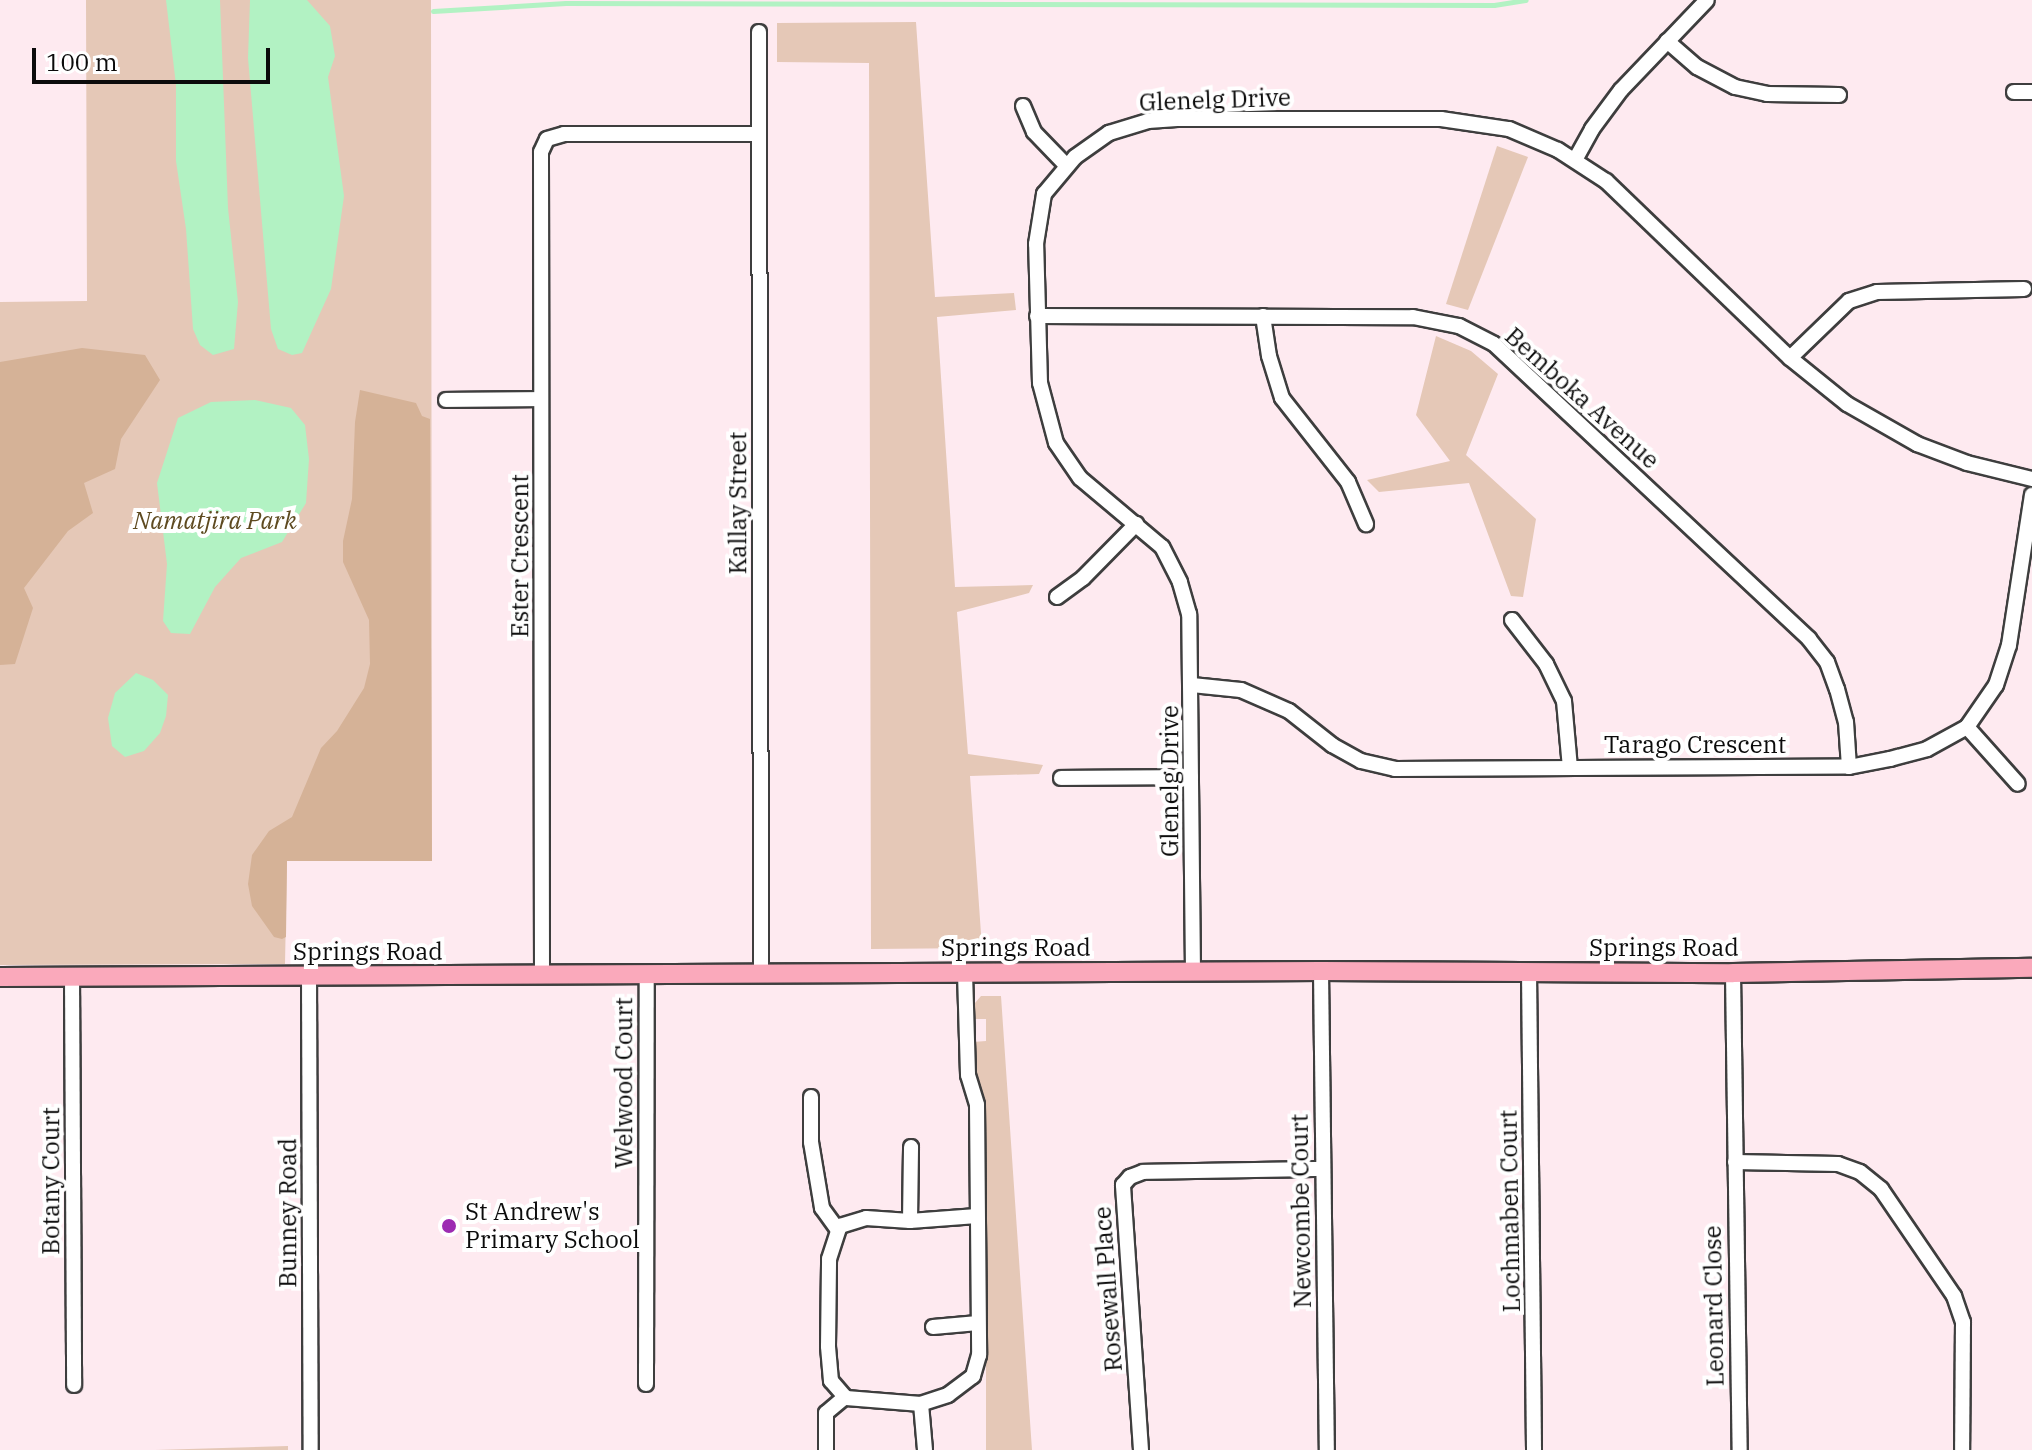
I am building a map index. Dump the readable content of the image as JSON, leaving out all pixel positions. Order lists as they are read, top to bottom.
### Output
{
  "streets": {
    "main road": ["Springs Road"],
    "street": [
      "Glenelg Drive",
      "Bemboka Avenue",
      "Kallay Street",
      "Ester Crescent",
      "Tarago Crescent",
      "Welwood Court",
      "Botany Court",
      "Newcombe Court",
      "Lochmaben Court",
      "Bunney Road",
      "Rosewall Place",
      "Leonard Close"
    ]
  },
  "crossings": [
    ["Glenelg Drive", "Bemboka Avenue"],
    ["Glenelg Drive", "Tarago Crescent"],
    ["Glenelg Drive", "Springs Road"],
    ["Bemboka Avenue", "Tarago Crescent"],
    ["Kallay Street", "Springs Road"],
    ["Ester Crescent", "Springs Road"],
    ["Springs Road", "Welwood Court"],
    ["Springs Road", "Botany Court"],
    ["Springs Road", "Newcombe Court"],
    ["Springs Road", "Lochmaben Court"],
    ["Springs Road", "Bunney Road"],
    ["Springs Road", "Leonard Close"],
    ["Newcombe Court", "Rosewall Place"]
  ],
  "parks": ["Namatjira Park"],
  "places": ["St Andrew's Primary School"],
  "scale_bar": "100 m"
}
